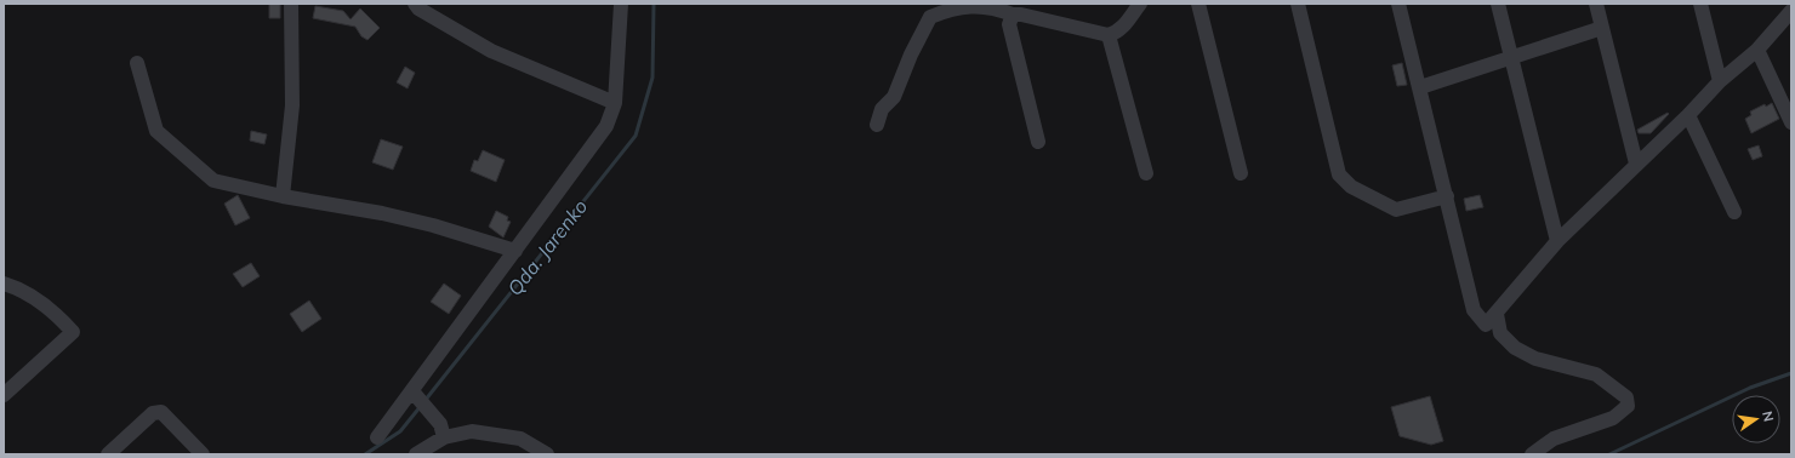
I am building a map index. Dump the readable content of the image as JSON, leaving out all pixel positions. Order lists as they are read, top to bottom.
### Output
{
  "water": ["Qda. Jarenko"],
  "north": "right"
}
